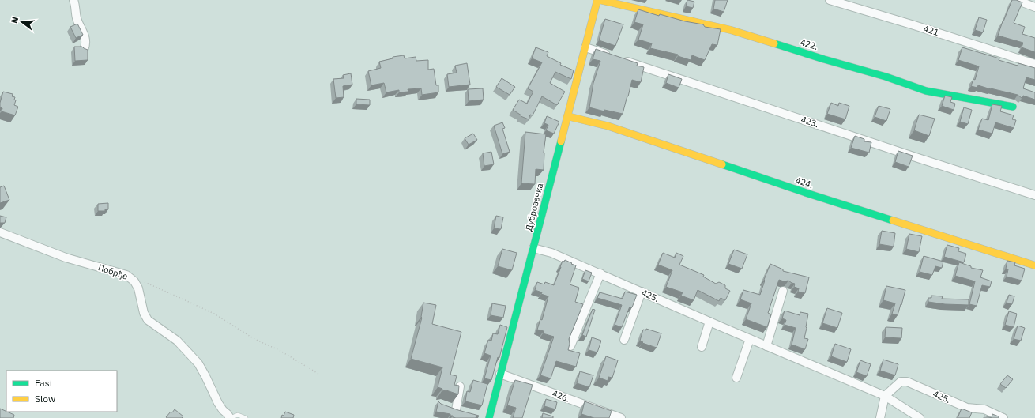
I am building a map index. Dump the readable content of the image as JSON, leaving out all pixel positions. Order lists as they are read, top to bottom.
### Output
{
  "streets": {
    "street": [
      "421.",
      "422.",
      "423.",
      "424.",
      "Дубровачка",
      "Побрђе",
      "425.",
      "426."
    ]
  },
  "crossings": [
    ["422.", "Дубровачка"],
    ["423.", "Дубровачка"],
    ["424.", "Дубровачка"],
    ["Дубровачка", "425."],
    ["Дубровачка", "426."]
  ],
  "legend": ["Fast", "Slow"],
  "north": "left"
}
